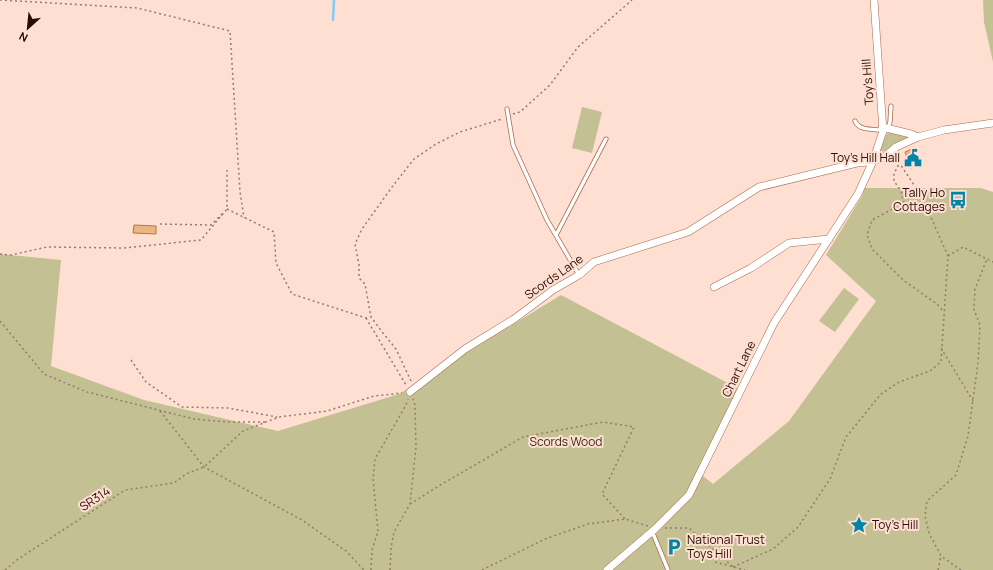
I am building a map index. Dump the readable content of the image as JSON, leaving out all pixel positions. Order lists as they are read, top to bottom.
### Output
{
  "streets": {
    "street": ["Toy's Hill", "Scords Lane", "Chart Lane"],
    "path": ["SR314"]
  },
  "crossings": [
    ["Toy's Hill", "Scords Lane"],
    ["Toy's Hill", "Chart Lane"],
    ["Scords Lane", "Chart Lane"]
  ],
  "parks": ["Scords Wood"],
  "places": {
    "public building": ["Toy's Hill Hall"],
    "bus stop": ["Tally Ho Cottages"],
    "place": ["Toy's Hill"],
    "parking": ["National Trust Toys Hill"]
  },
  "north": "bottom left"
}
